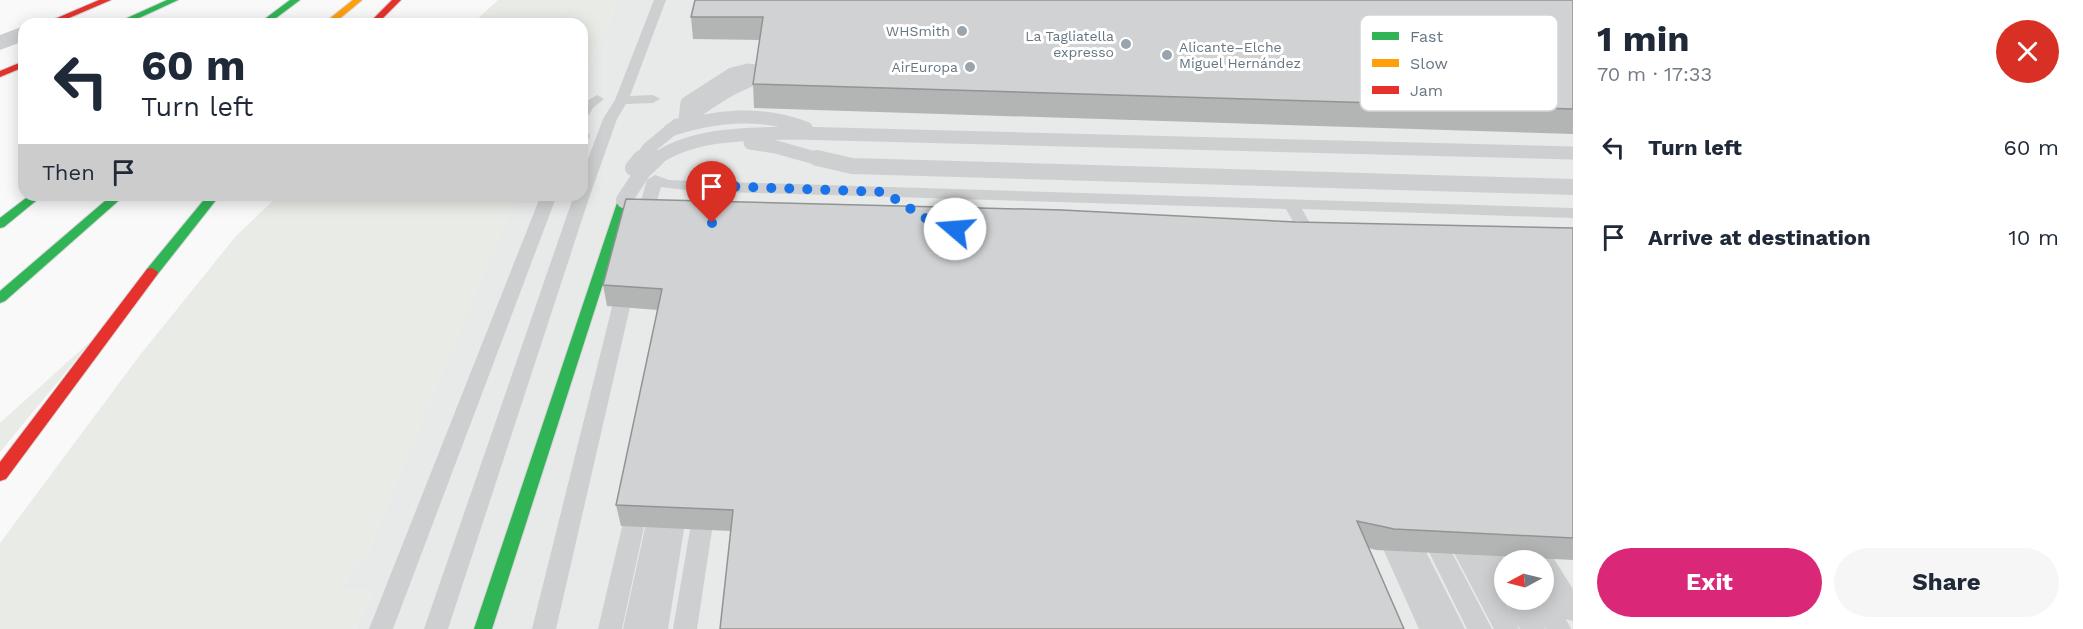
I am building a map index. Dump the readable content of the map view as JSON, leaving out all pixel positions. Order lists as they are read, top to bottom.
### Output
{
  "places": [
    "WHSmith",
    "La Tagliatella expresso",
    "Alicante–Elche Miguel Hernández",
    "AirEuropa"
  ],
  "legend": ["Fast", "Slow", "Jam"],
  "north": "left",
  "page": {
    "heading": ["1 min", "70 m · 17:33"],
    "turn": ["60 m", "Turn left"],
    "list": [
      {
        "name": "Turn left",
        "value": "60 m"
      },
      {
        "name": "Arrive at destination",
        "value": "10 m"
      }
    ],
    "then": "Then",
    "buttons": ["Exit", "Share"]
  }
}
